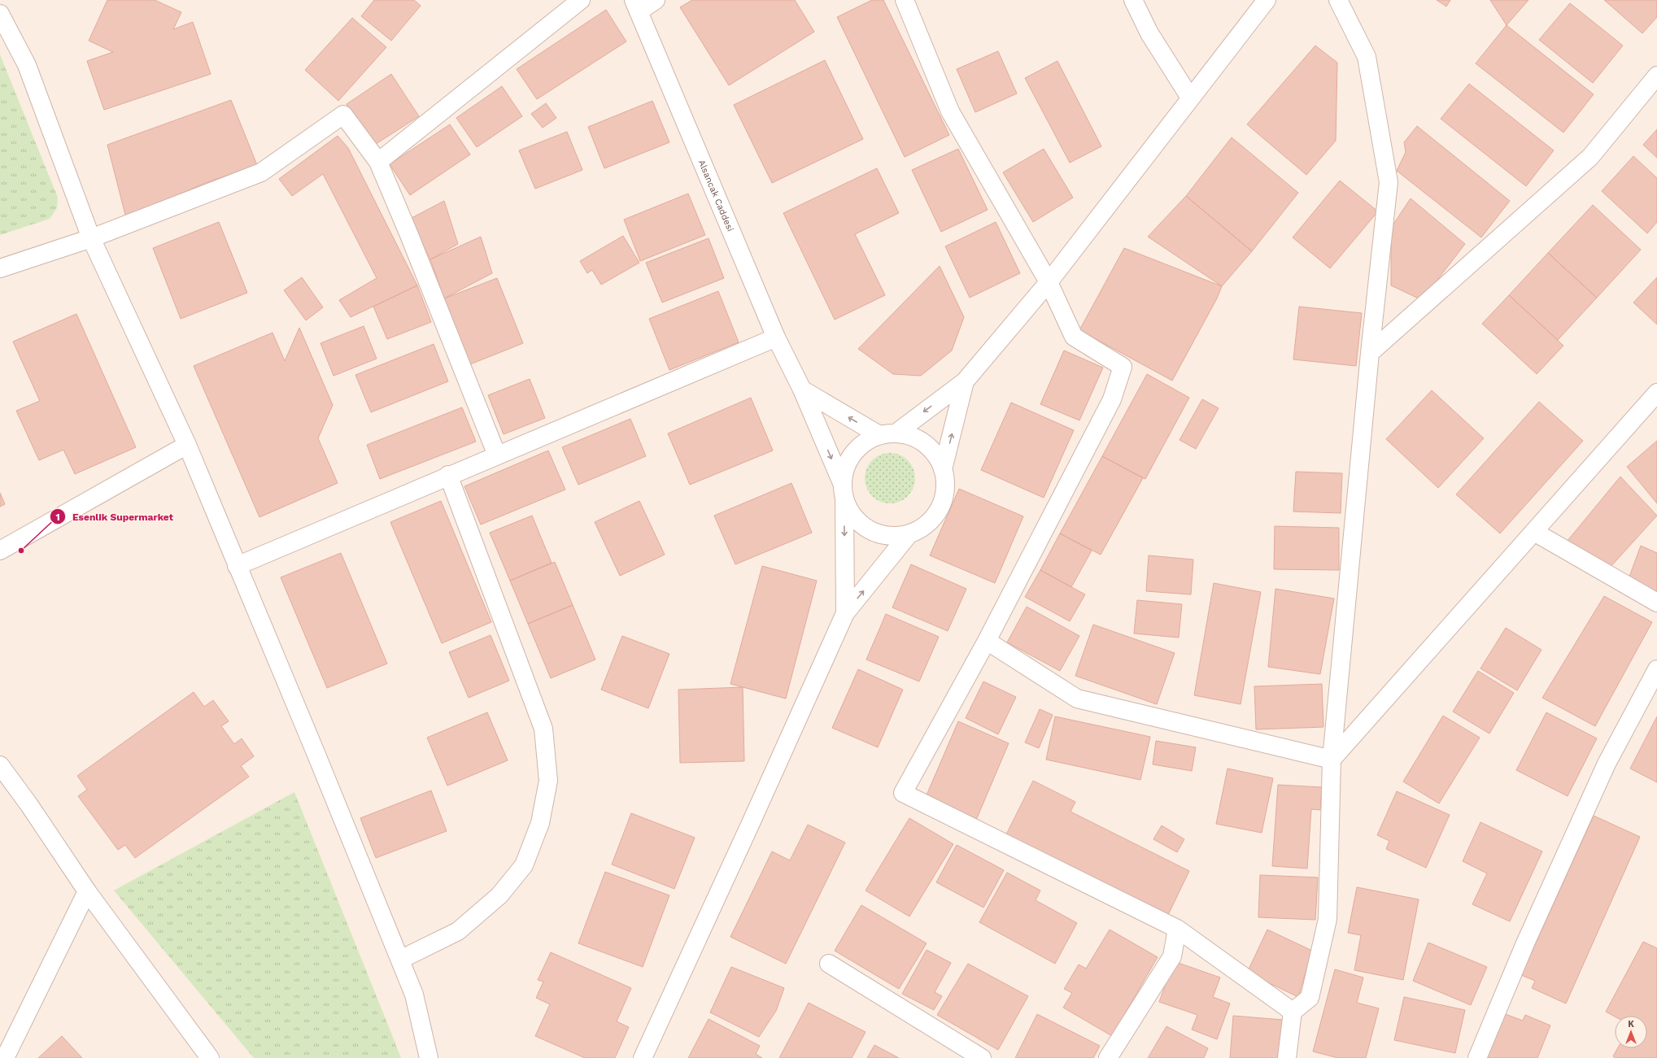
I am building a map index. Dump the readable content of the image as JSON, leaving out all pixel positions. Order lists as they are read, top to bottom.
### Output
{
  "streets": {
    "street": ["Alsancak Caddesi"]
  },
  "places": ["Esenlik Supermarket"],
  "north": "top"
}
